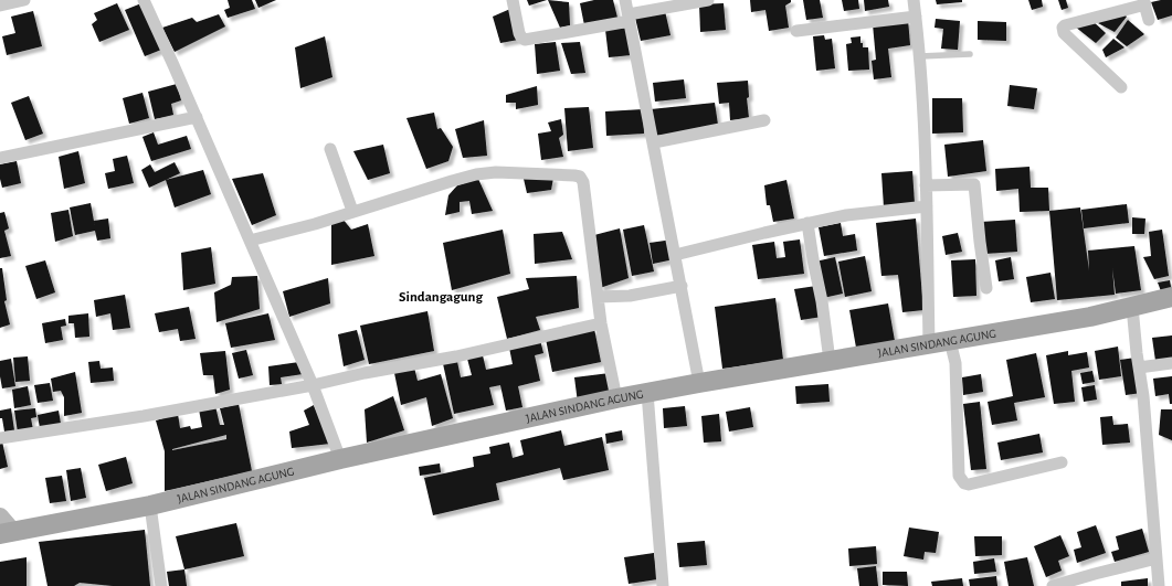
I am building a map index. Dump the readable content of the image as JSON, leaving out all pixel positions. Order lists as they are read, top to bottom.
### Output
{
  "streets": {
    "main road": ["JALAN SINDANG AGUNG"]
  },
  "districts": ["Sindangagung"]
}
